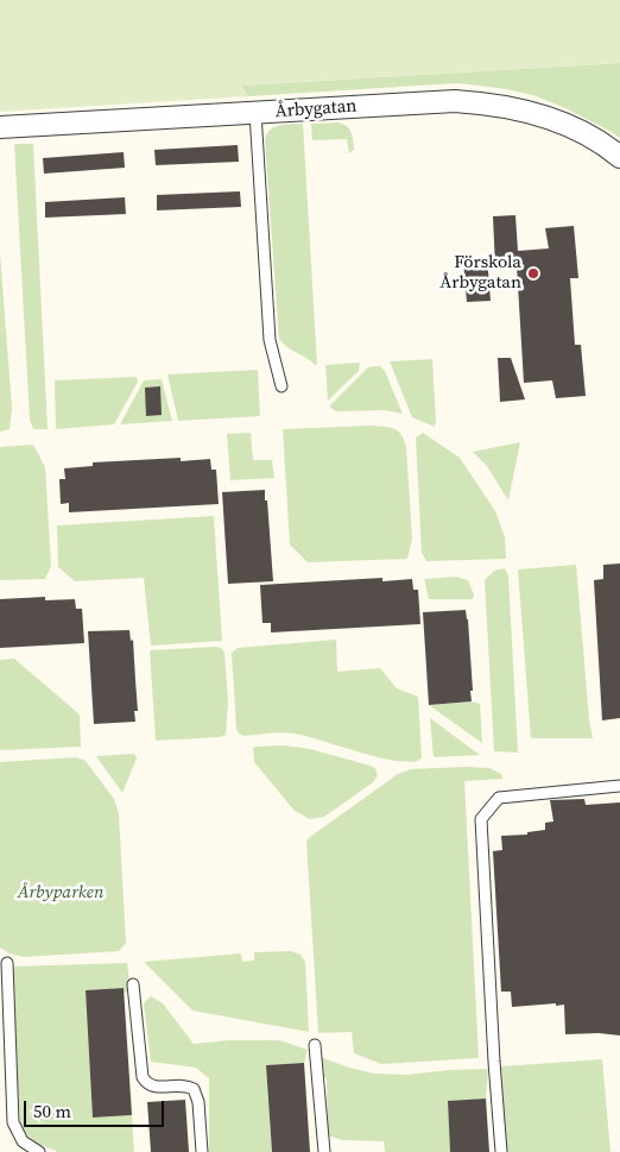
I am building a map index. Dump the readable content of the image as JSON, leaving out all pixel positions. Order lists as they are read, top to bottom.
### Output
{
  "streets": {
    "street": ["Årbygatan"]
  },
  "parks": ["Årbyparken"],
  "places": ["Förskola Årbygatan"],
  "scale_bar": "50 m"
}
